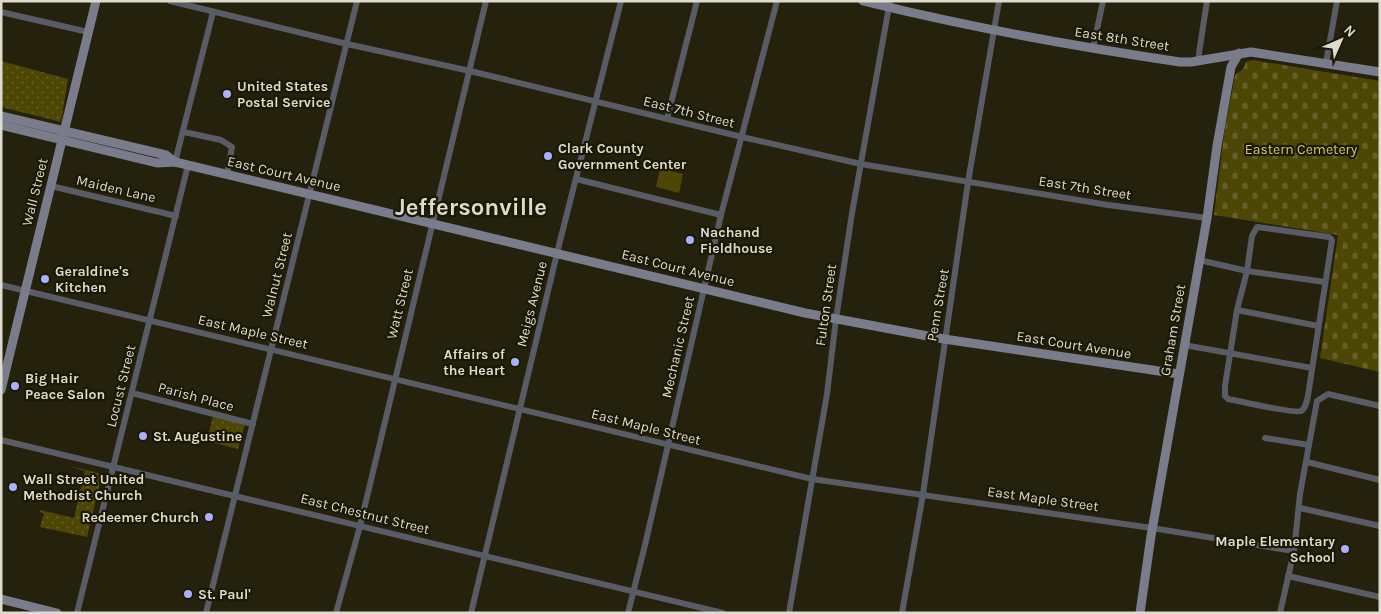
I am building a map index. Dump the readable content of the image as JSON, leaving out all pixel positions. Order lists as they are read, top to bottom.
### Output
{
  "streets": {
    "street": [
      "East 8th Street",
      "East 7th Street",
      "East Court Avenue",
      "Maiden Lane",
      "Wall Street",
      "Walnut Street",
      "Watt Street",
      "Meigs Avenue",
      "Fulton Street",
      "Penn Street",
      "Graham Street",
      "East Maple Street",
      "Mechanic Street",
      "Locust Street",
      "Parish Place",
      "East Chestnut Street"
    ]
  },
  "crossings": [
    ["East 8th Street", "Fulton Street"],
    ["East 8th Street", "Penn Street"],
    ["East 8th Street", "Graham Street"],
    ["East 7th Street", "Walnut Street"],
    ["East 7th Street", "Watt Street"],
    ["East 7th Street", "Meigs Avenue"],
    ["East 7th Street", "Fulton Street"],
    ["East 7th Street", "Penn Street"],
    ["East 7th Street", "Graham Street"],
    ["East 7th Street", "Mechanic Street"],
    ["East Court Avenue", "Wall Street"],
    ["East Court Avenue", "Walnut Street"],
    ["East Court Avenue", "Watt Street"],
    ["East Court Avenue", "Meigs Avenue"],
    ["East Court Avenue", "Fulton Street"],
    ["East Court Avenue", "Penn Street"],
    ["East Court Avenue", "Graham Street"],
    ["East Court Avenue", "Mechanic Street"],
    ["East Court Avenue", "Locust Street"],
    ["Maiden Lane", "Wall Street"],
    ["Maiden Lane", "Locust Street"],
    ["Wall Street", "East Maple Street"],
    ["Walnut Street", "East Maple Street"],
    ["Walnut Street", "Parish Place"],
    ["Walnut Street", "East Chestnut Street"],
    ["Watt Street", "East Maple Street"],
    ["Watt Street", "East Chestnut Street"],
    ["Meigs Avenue", "East Maple Street"],
    ["Meigs Avenue", "East Chestnut Street"],
    ["Fulton Street", "East Maple Street"],
    ["Penn Street", "East Maple Street"],
    ["Graham Street", "East Maple Street"],
    ["East Maple Street", "Mechanic Street"],
    ["East Maple Street", "Locust Street"],
    ["Mechanic Street", "East Chestnut Street"],
    ["Locust Street", "Parish Place"],
    ["Locust Street", "East Chestnut Street"]
  ],
  "districts": ["Jeffersonville"],
  "parks": ["Eastern Cemetery"],
  "places": [
    "United States Postal Service",
    "Clark County Government Center",
    "Nachand Fieldhouse",
    "Geraldine's Kitchen",
    "Affairs of the Heart",
    "Big Hair Peace Salon",
    "St. Augustine",
    "Wall Street United Methodist Church",
    "Redeemer Church",
    "Maple Elementary School",
    "St. Paul'"
  ],
  "north": "top right"
}
